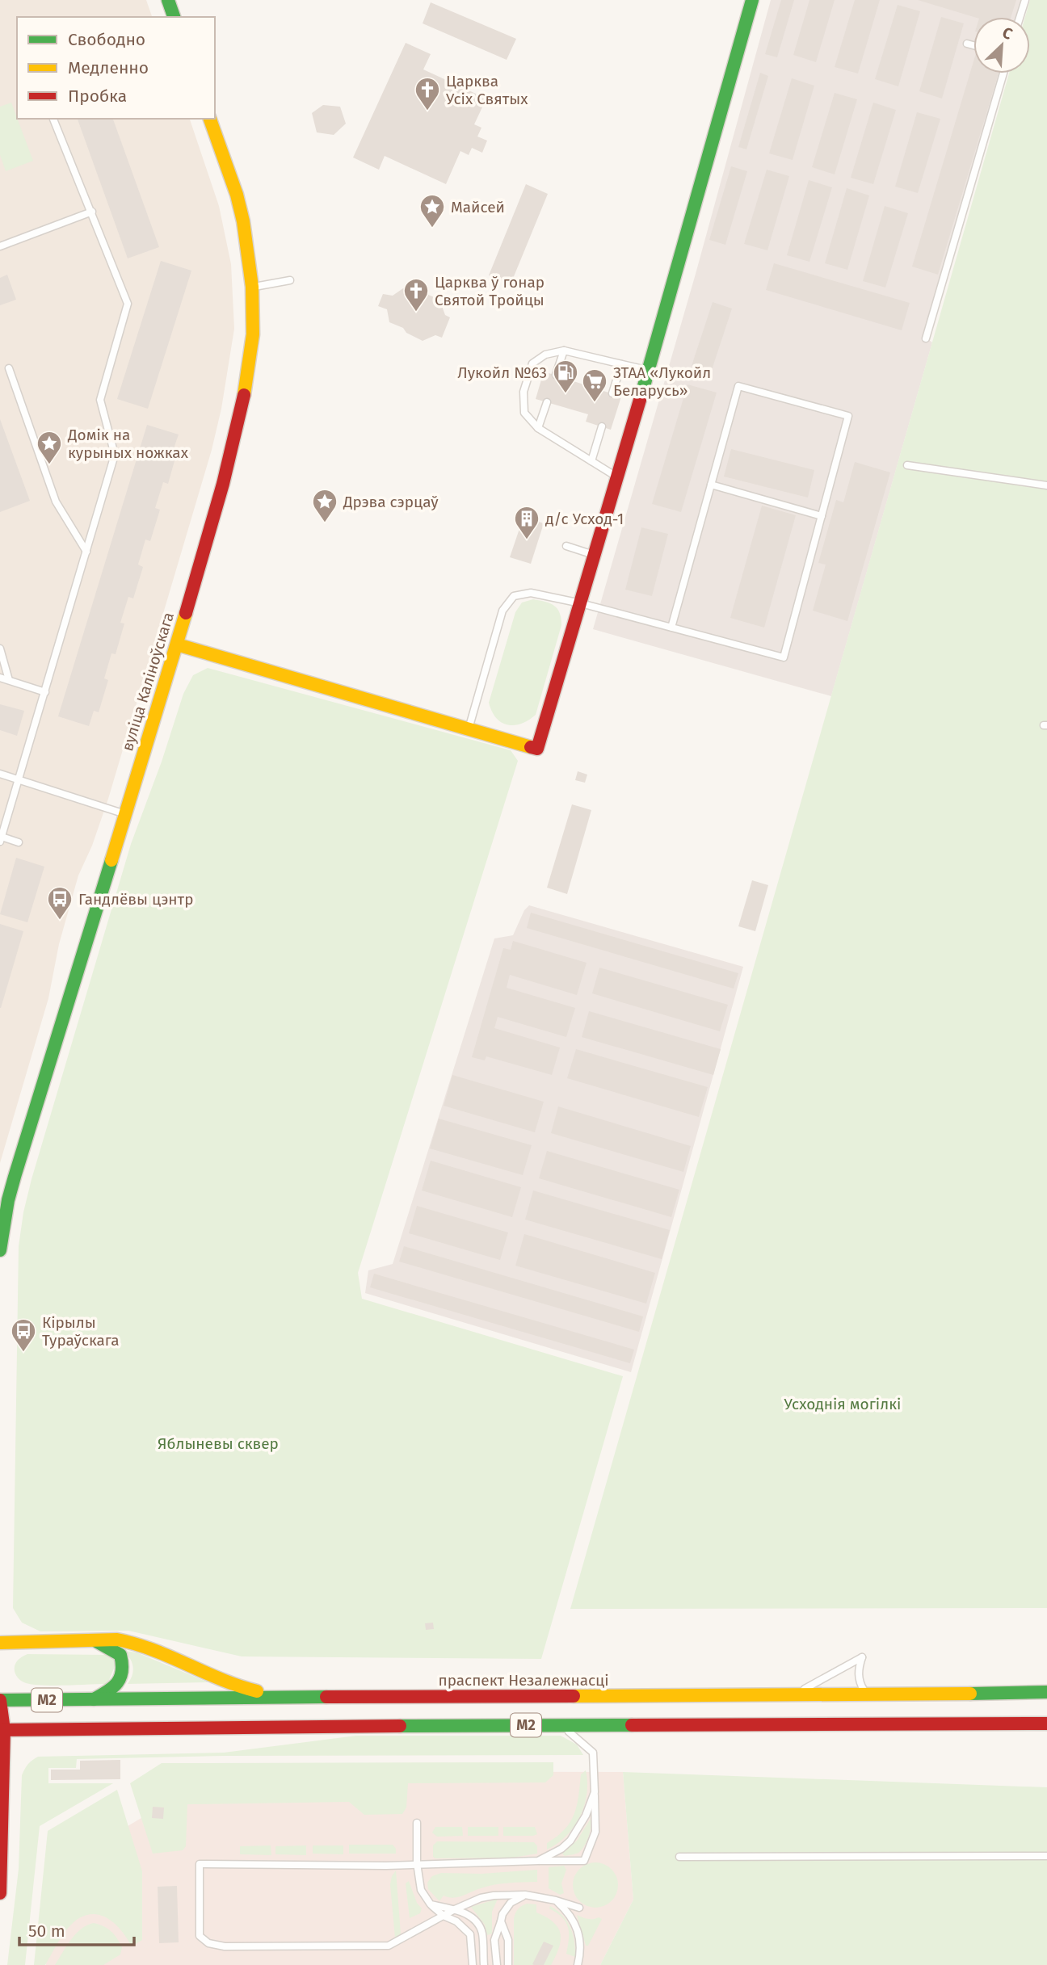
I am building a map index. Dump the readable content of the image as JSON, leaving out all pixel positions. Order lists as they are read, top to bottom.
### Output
{
  "streets": {
    "main road": ["вуліца Каліноўскага", "праспект Незалежнасці", "М2"]
  },
  "parks": ["Усходнія могілкі", "Яблыневы сквер"],
  "places": {
    "church": ["Царква Усіх Святых", "Царква ў гонар Святой Тройцы"],
    "place": ["Майсей", "Домік на курыных ножках", "Дрэва сэрцаў"],
    "fuel station": ["Лукойл №63"],
    "supermarket": ["ЗТАА «Лукойл Беларусь»"],
    "building": ["д/с Усход-1"],
    "bus stop": ["Гандлёвы цэнтр", "Кірылы Тураўскага"]
  },
  "legend": ["Свободно", "Медленно", "Пробка"],
  "scale_bar": "50 m",
  "north": "top right"
}
